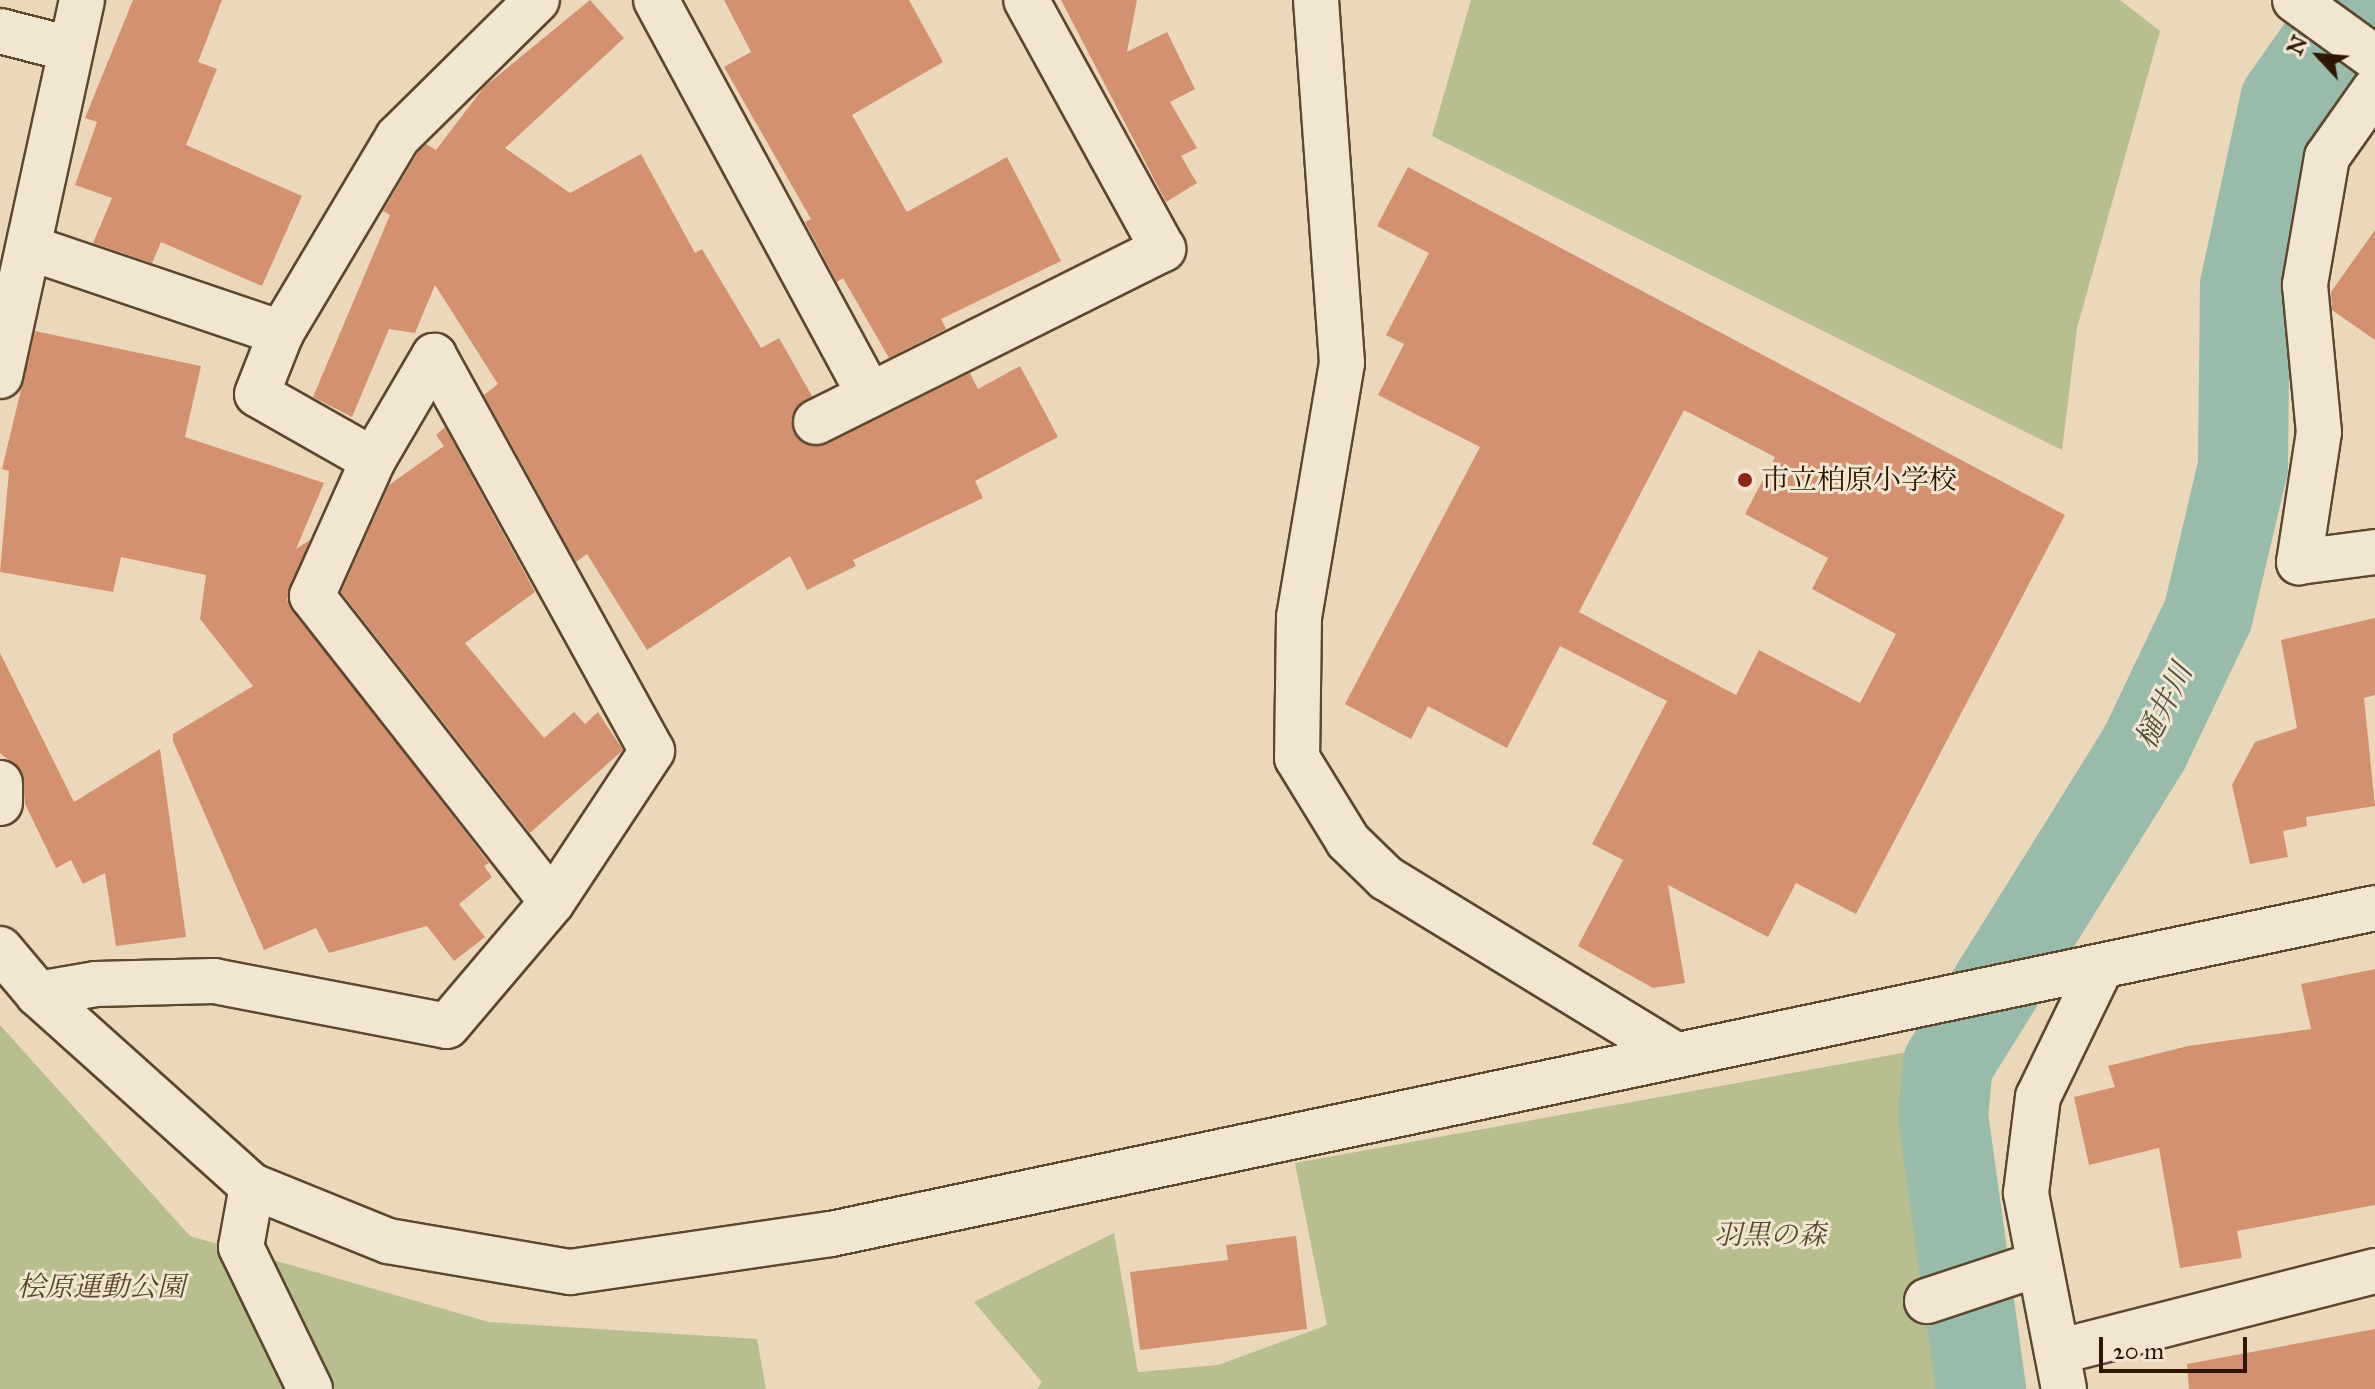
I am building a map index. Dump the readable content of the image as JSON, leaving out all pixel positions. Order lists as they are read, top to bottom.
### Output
{
  "water": ["樋井川"],
  "parks": ["羽黒の森", "桧原運動公園"],
  "places": ["市立柏原小学校"],
  "scale_bar": "20 m",
  "north": "top left"
}
